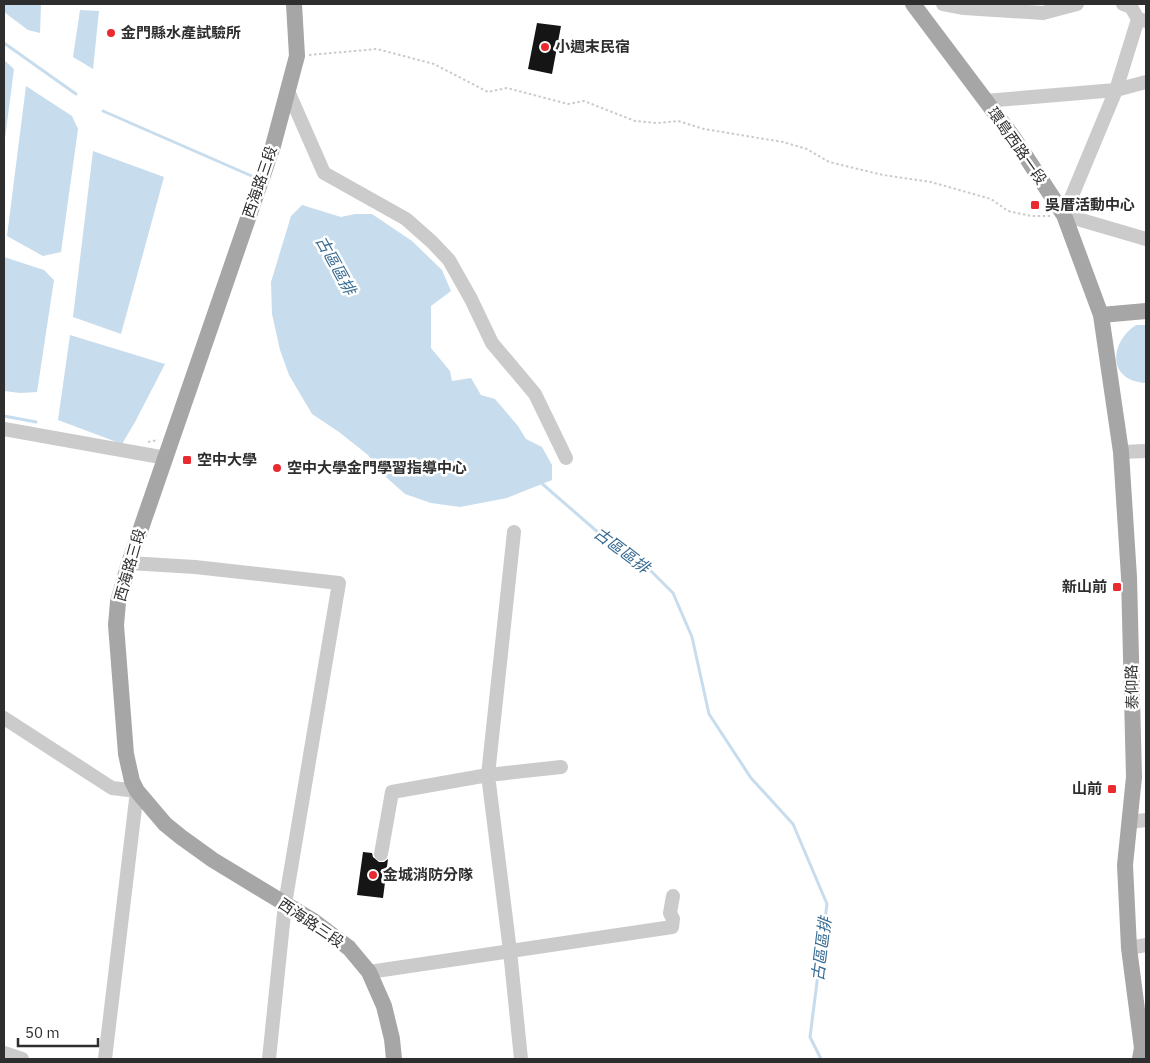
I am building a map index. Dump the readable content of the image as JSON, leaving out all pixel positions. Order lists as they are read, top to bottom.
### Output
{
  "streets": {
    "main road": ["環島西路一段", "西海路三段", "泰仰路"]
  },
  "crossings": [
    ["環島西路一段", "泰仰路"]
  ],
  "water": ["古區區排"],
  "places": {
    "other": [
      "金門縣水產試驗所",
      "小週末民宿",
      "空中大學金門學習指導中心",
      "金城消防分隊"
    ],
    "transit": [
      "吳厝活動中心",
      "空中大學",
      "新山前",
      "山前"
    ]
  },
  "scale_bar": "50 m"
}
